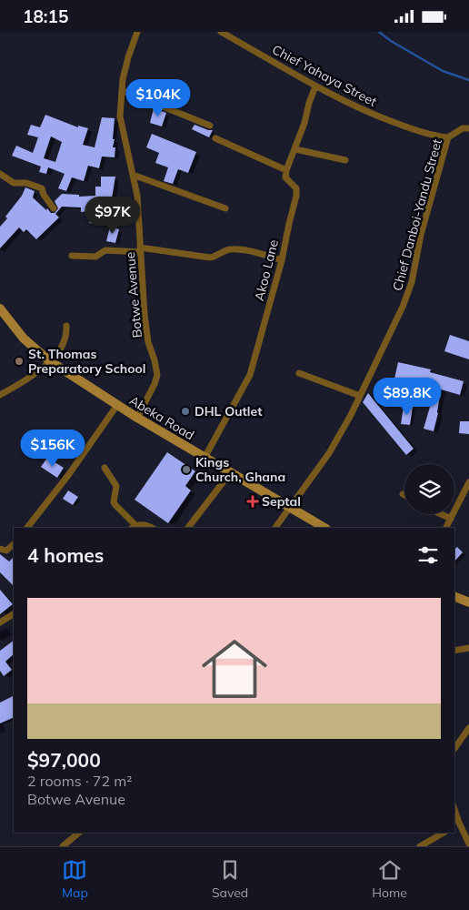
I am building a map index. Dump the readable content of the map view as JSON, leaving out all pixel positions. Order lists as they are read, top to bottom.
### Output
{
  "streets": {
    "street": [
      "Chief Yahaya Street",
      "Chief Danboi-Yandu Street",
      "Akoo Lane",
      "Botwe Avenue",
      "Abeka Road"
    ]
  },
  "crossings": [
    ["Chief Yahaya Street", "Chief Danboi-Yandu Street"],
    ["Chief Danboi-Yandu Street", "Abeka Road"],
    ["Akoo Lane", "Abeka Road"],
    ["Botwe Avenue", "Abeka Road"]
  ],
  "places": {
    "other": ["St. Thomas Preparatory School", "DHL Outlet", "Kings Church, Ghana"],
    "health": ["Septal"]
  },
  "page": {
    "status": "18:15",
    "price": [
      "$104K",
      "$97K",
      "$89.8K",
      "$156K"
    ],
    "heading": "4 homes",
    "list": [
      {
        "name": "$97,000",
        "note": "2 rooms · 72 m² · Botwe Avenue"
      }
    ],
    "tabs": ["Map", "Saved", "Home"]
  }
}
